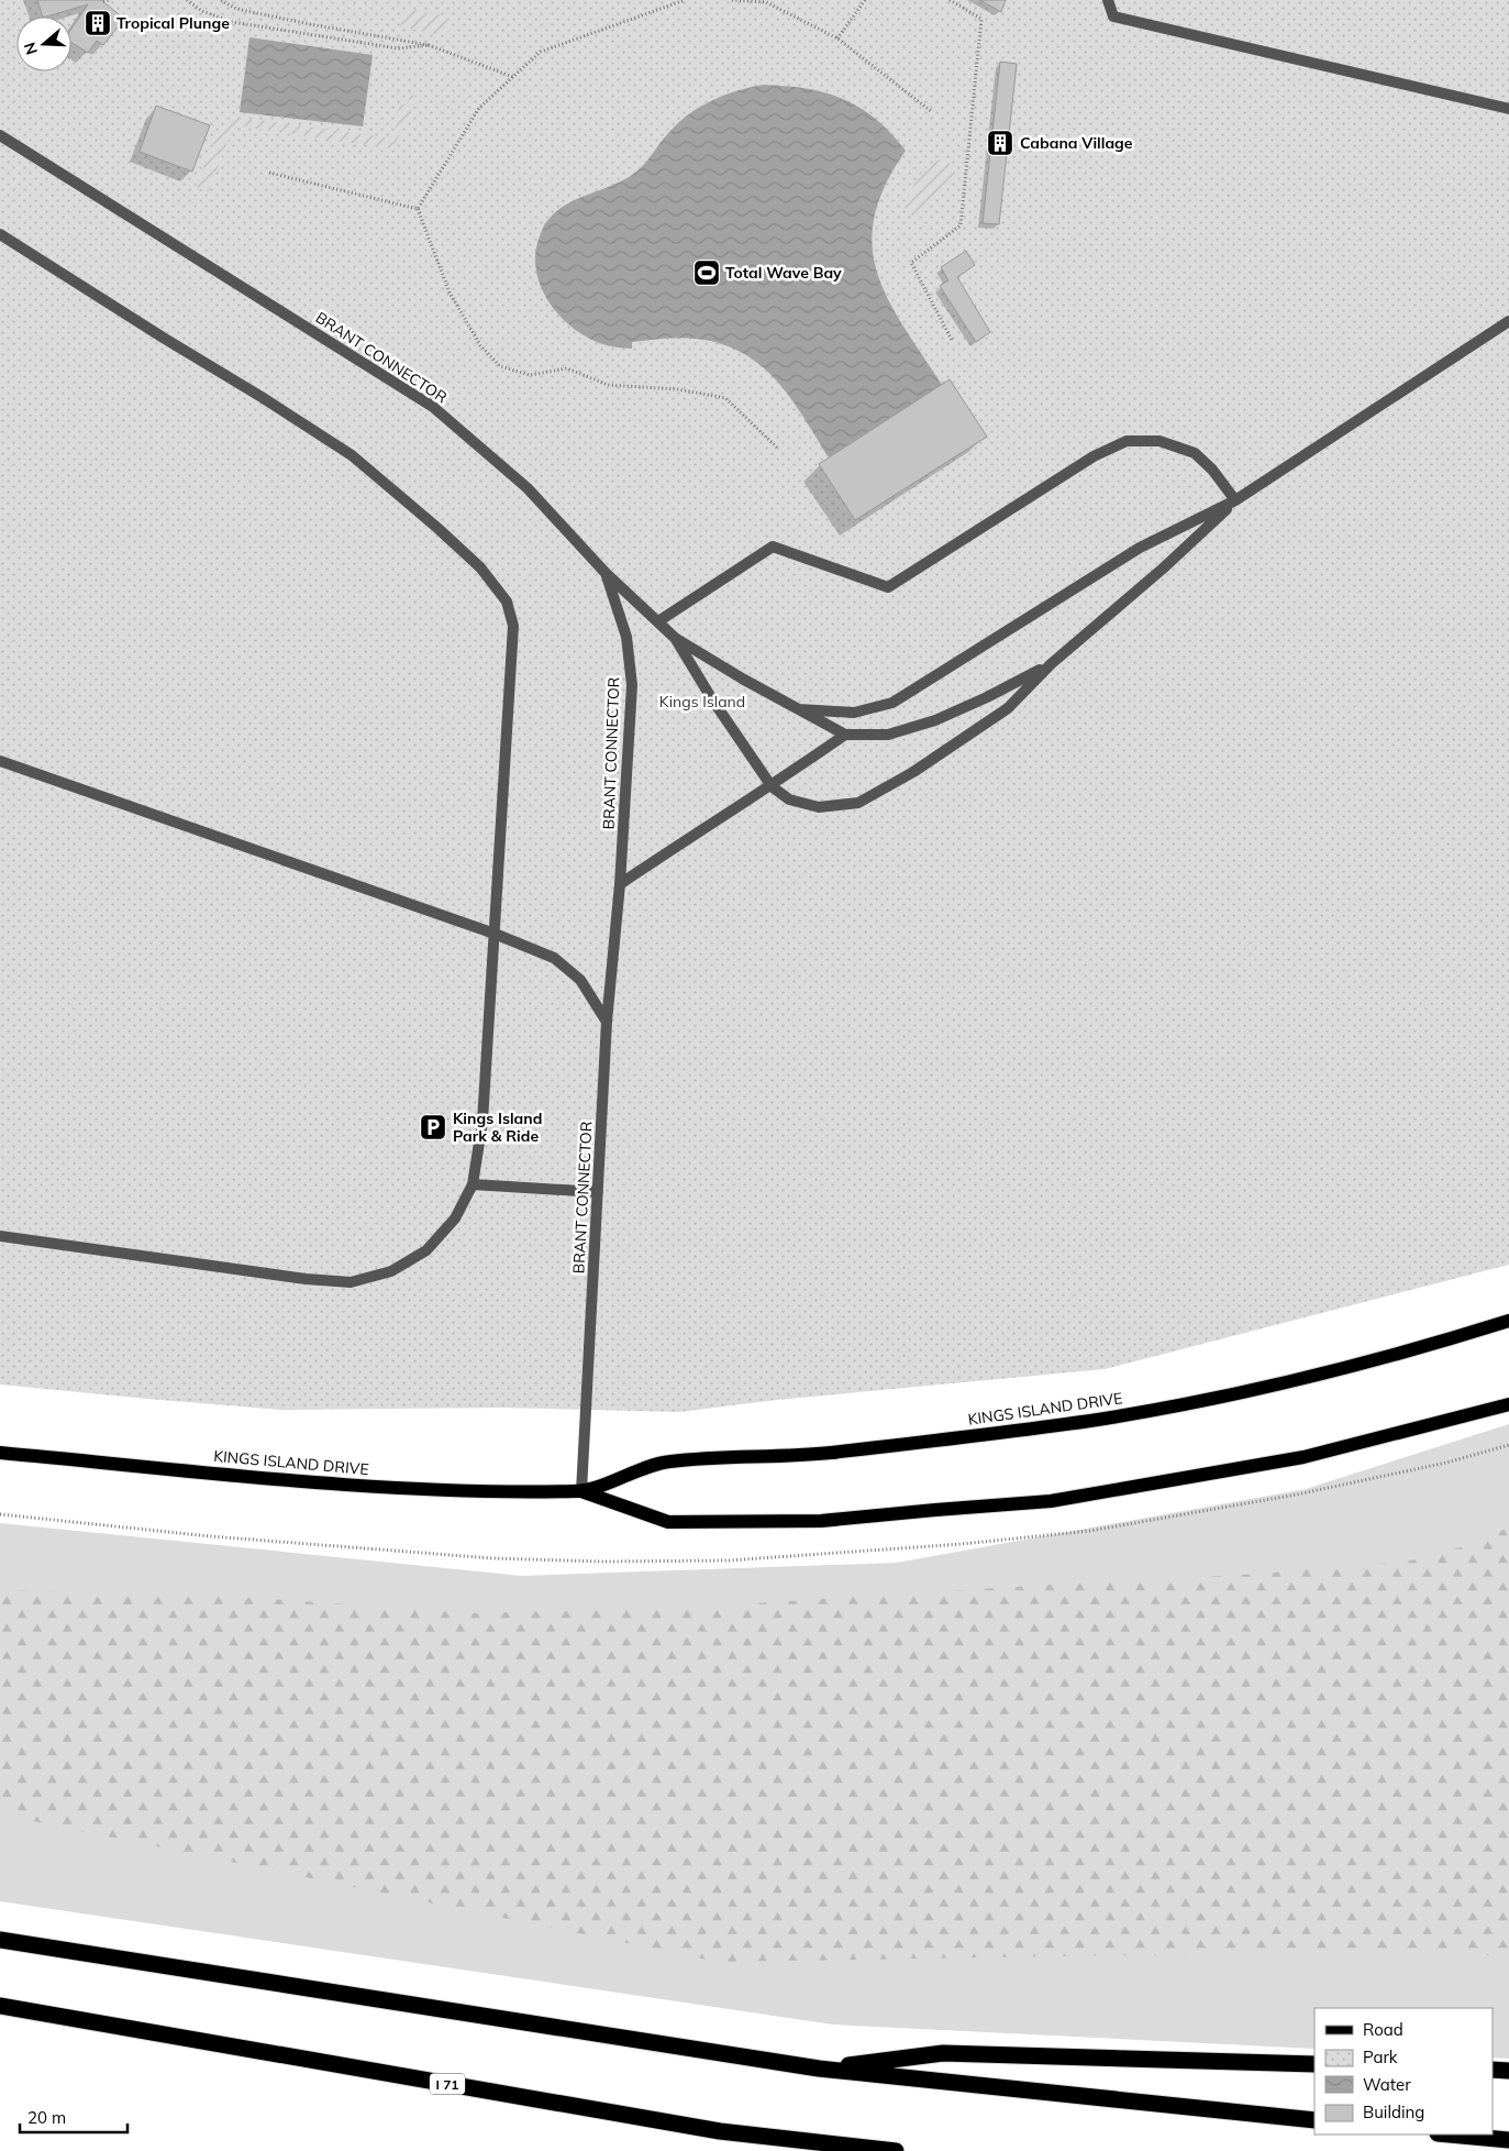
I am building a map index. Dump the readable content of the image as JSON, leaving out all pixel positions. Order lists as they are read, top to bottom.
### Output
{
  "streets": {
    "highway": ["I 71"],
    "main road": ["KINGS ISLAND DRIVE"],
    "lane": ["BRANT CONNECTOR"]
  },
  "crossings": [
    ["BRANT CONNECTOR", "KINGS ISLAND DRIVE"]
  ],
  "parks": ["Kings Island"],
  "places": {
    "building": ["Tropical Plunge", "Cabana Village"],
    "sports": ["Total Wave Bay"],
    "parking": ["Kings Island Park & Ride"]
  },
  "legend": [
    "Road",
    "Park",
    "Water",
    "Building"
  ],
  "scale_bar": "20 m",
  "north": "left"
}
